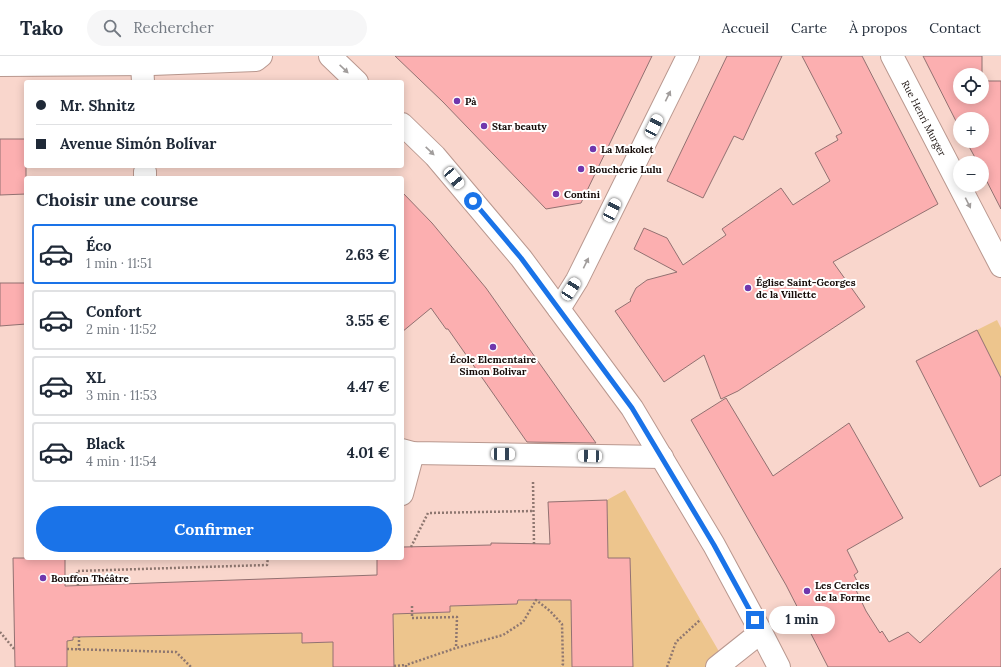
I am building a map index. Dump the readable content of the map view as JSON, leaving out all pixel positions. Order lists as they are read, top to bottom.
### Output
{
  "streets": {
    "street": ["Rue Henri Murger"]
  },
  "one_way": ["Rue Henri Murger"],
  "places": [
    "Pà",
    "Star beauty",
    "La Makolet",
    "Boucherie Lulu",
    "Contini",
    "Église Saint-Georges de la Villette",
    "École Elementaire Simon Bolivar",
    "Bouffon Théâtre",
    "Les Cercles de la Forme"
  ],
  "page": {
    "header": "Tako",
    "search": "Rechercher",
    "nav": [
      "Accueil",
      "Carte",
      "À propos",
      "Contact"
    ],
    "map_buttons": ["+", "−"],
    "banner": ["Mr. Shnitz", "Avenue Simón Bolívar"],
    "heading": "Choisir une course",
    "list": [
      {
        "name": "Éco",
        "note": "1 min · 11:51",
        "value": "2.63 €"
      },
      {
        "name": "Confort",
        "note": "2 min · 11:52",
        "value": "3.55 €"
      },
      {
        "name": "XL",
        "note": "3 min · 11:53",
        "value": "4.47 €"
      },
      {
        "name": "Black",
        "note": "4 min · 11:54",
        "value": "4.01 €"
      }
    ],
    "buttons": "Confirmer",
    "bubble": "1 min"
  }
}
